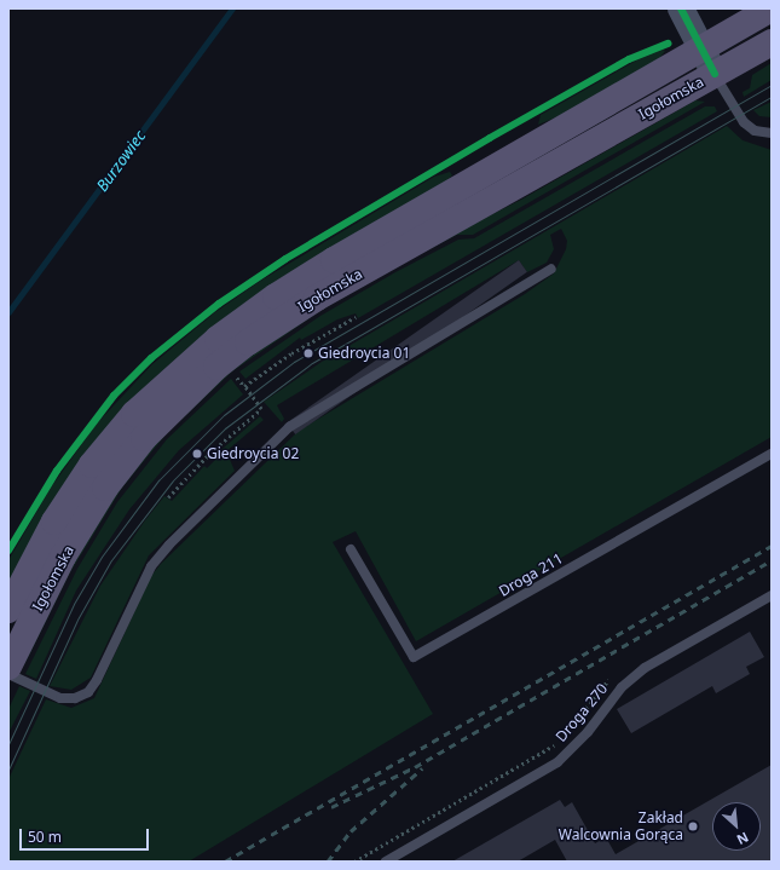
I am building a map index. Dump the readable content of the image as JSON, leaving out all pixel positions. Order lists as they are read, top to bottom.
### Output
{
  "streets": {
    "main road": ["Igołomska"],
    "lane": ["Droga 211", "Droga 270"]
  },
  "water": ["Burzowiec"],
  "places": ["Giedroycia 01", "Giedroycia 02", "Zakład Walcownia Gorąca"],
  "scale_bar": "50 m",
  "north": "bottom right"
}
